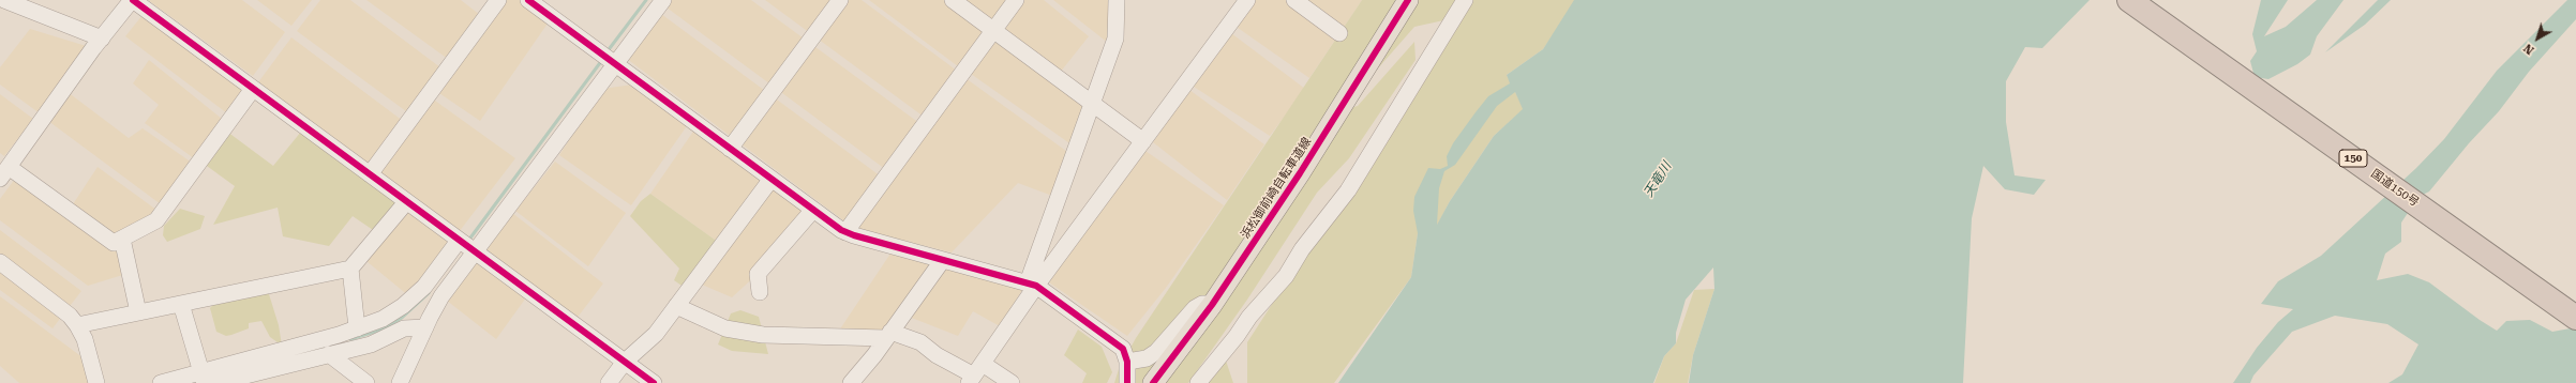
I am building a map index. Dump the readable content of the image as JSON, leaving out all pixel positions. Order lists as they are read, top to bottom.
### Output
{
  "streets": {
    "highway": ["150", "国道150号"],
    "main road": ["浜松御前崎自転車道線"]
  },
  "water": ["天竜川"],
  "north": "bottom left"
}
